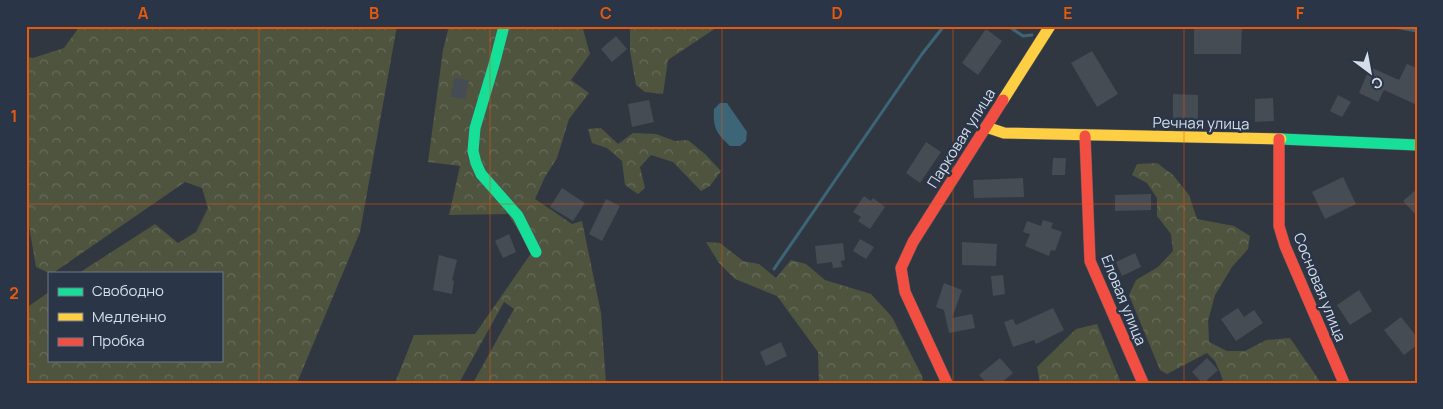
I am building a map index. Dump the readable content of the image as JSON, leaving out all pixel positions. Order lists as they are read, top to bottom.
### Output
{
  "streets": {
    "street": [
      "Речная улица",
      "Парковая улица",
      "Сосновая улица",
      "Еловая улица"
    ]
  },
  "crossings": [
    ["Речная улица", "Парковая улица"],
    ["Речная улица", "Сосновая улица"],
    ["Речная улица", "Еловая улица"]
  ],
  "legend": ["Свободно", "Медленно", "Пробка"],
  "north": "bottom right",
  "grid": {
    "columns": [
      "A",
      "B",
      "C",
      "D",
      "E",
      "F"
    ],
    "rows": ["1", "2"]
  }
}
